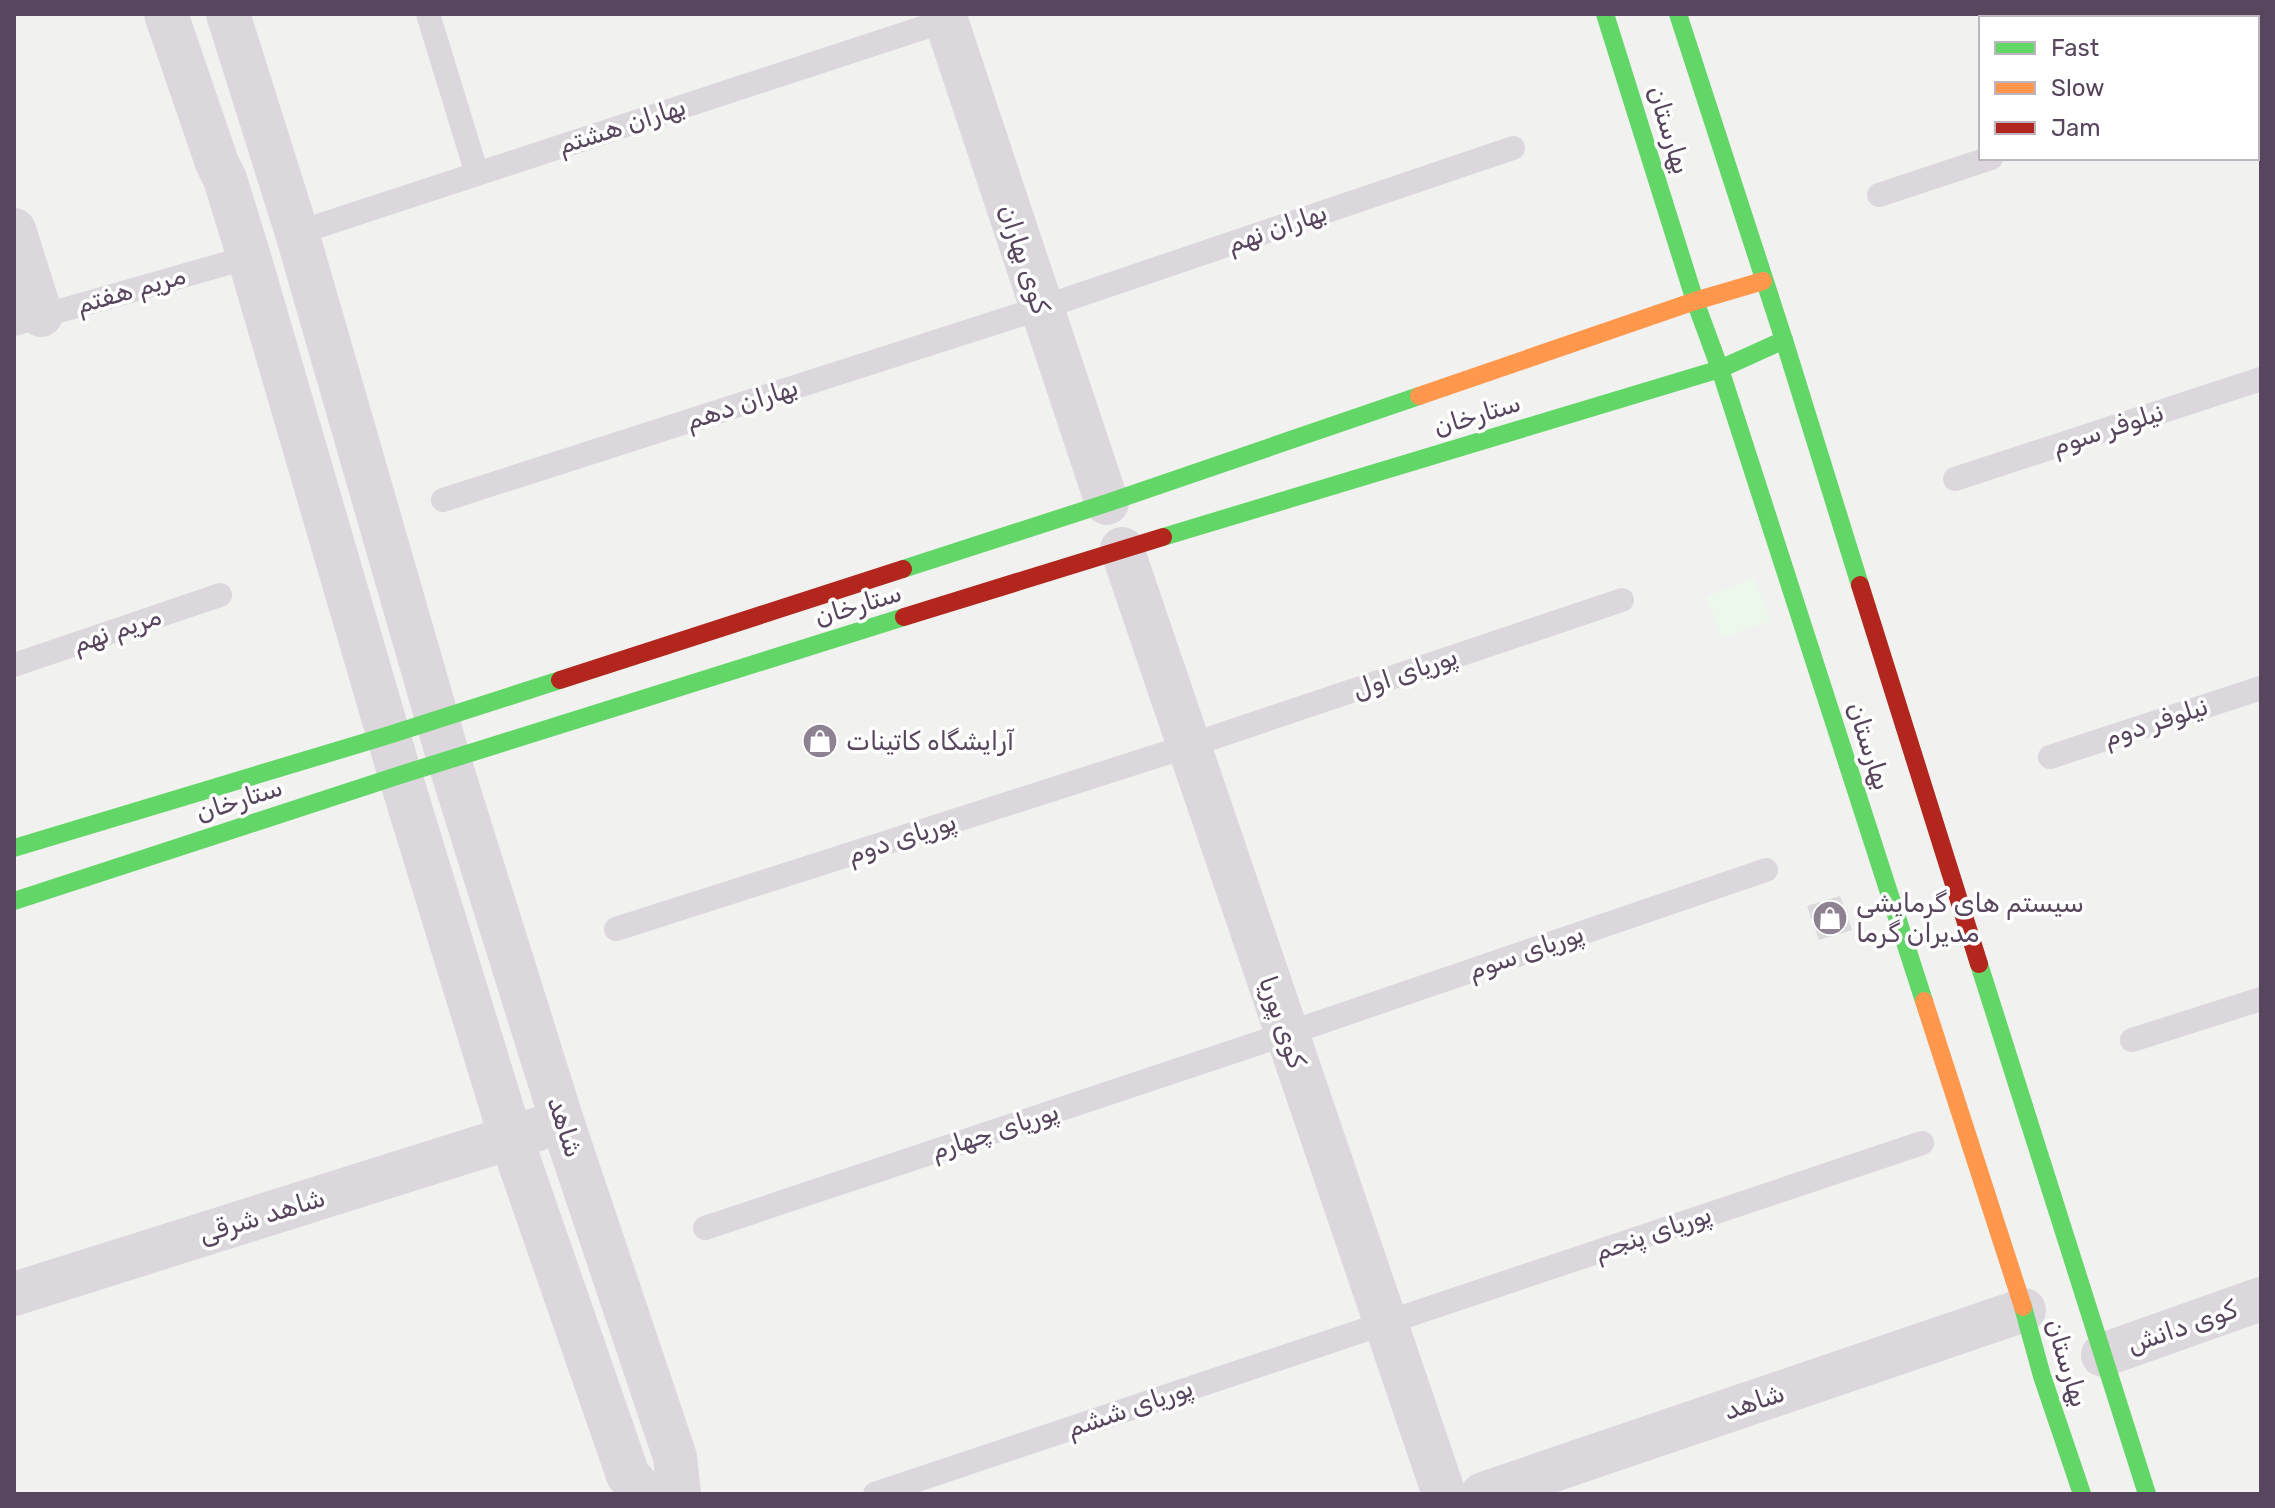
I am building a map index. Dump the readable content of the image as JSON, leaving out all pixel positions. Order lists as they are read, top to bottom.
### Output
{
  "streets": {
    "street": [
      "بهارستان",
      "کوی بهاران",
      "ستارخان",
      "کوی پوریا",
      "شاهد",
      "شاهد شرقی",
      "کوی دانش"
    ],
    "lane": [
      "بهاران هشتم",
      "بهاران نهم",
      "مریم هفتم",
      "بهاران دهم",
      "نیلوفر سوم",
      "مریم نهم",
      "پوریای اول",
      "نیلوفر دوم",
      "پوریای دوم",
      "پوریای سوم",
      "پوریای چهارم",
      "پوریای پنجم",
      "پوریای ششم"
    ]
  },
  "crossings": [
    ["بهاران هشتم", "کوی بهاران"],
    ["بهاران هشتم", "شاهد"],
    ["بهارستان", "ستارخان"],
    ["بهارستان", "شاهد"],
    ["بهارستان", "کوی دانش"],
    ["بهاران نهم", "کوی بهاران"],
    ["بهاران نهم", "بهاران دهم"],
    ["کوی بهاران", "بهاران دهم"],
    ["کوی بهاران", "ستارخان"],
    ["مریم هفتم", "شاهد"],
    ["ستارخان", "کوی پوریا"],
    ["ستارخان", "شاهد"],
    ["پوریای اول", "پوریای دوم"],
    ["پوریای اول", "کوی پوریا"],
    ["پوریای دوم", "کوی پوریا"],
    ["پوریای سوم", "کوی پوریا"],
    ["پوریای سوم", "پوریای چهارم"],
    ["کوی پوریا", "پوریای چهارم"],
    ["کوی پوریا", "پوریای پنجم"],
    ["کوی پوریا", "پوریای ششم"],
    ["شاهد", "شاهد شرقی"],
    ["پوریای پنجم", "پوریای ششم"]
  ],
  "places": {
    "shop": ["آرایشگاه کاتینات", "سیستم های گرمایشی مدیران گرما"]
  },
  "legend": ["Fast", "Slow", "Jam"]
}
